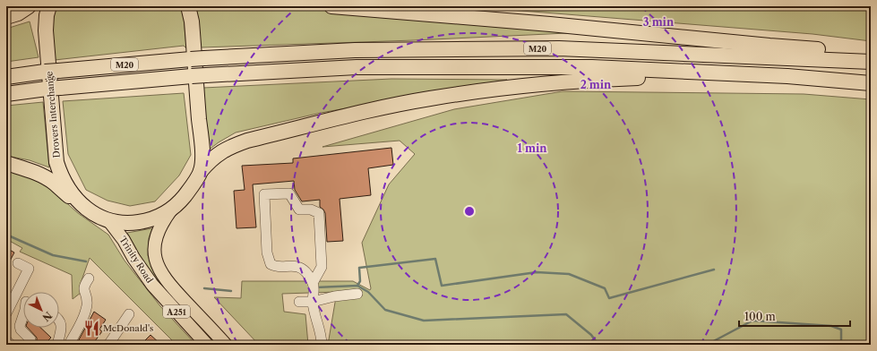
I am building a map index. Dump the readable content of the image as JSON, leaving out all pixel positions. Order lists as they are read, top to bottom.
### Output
{
  "streets": {
    "highway": ["M20", "Drovers Interchange"],
    "main road": ["Trinity Road", "A251"]
  },
  "crossings": [
    ["M20", "Drovers Interchange"],
    ["Drovers Interchange", "Trinity Road"]
  ],
  "places": {
    "restaurant": ["McDonald's"]
  },
  "scale_bar": "100 m",
  "north": "bottom right",
  "rings": ["3 min", "2 min", "1 min"]
}
